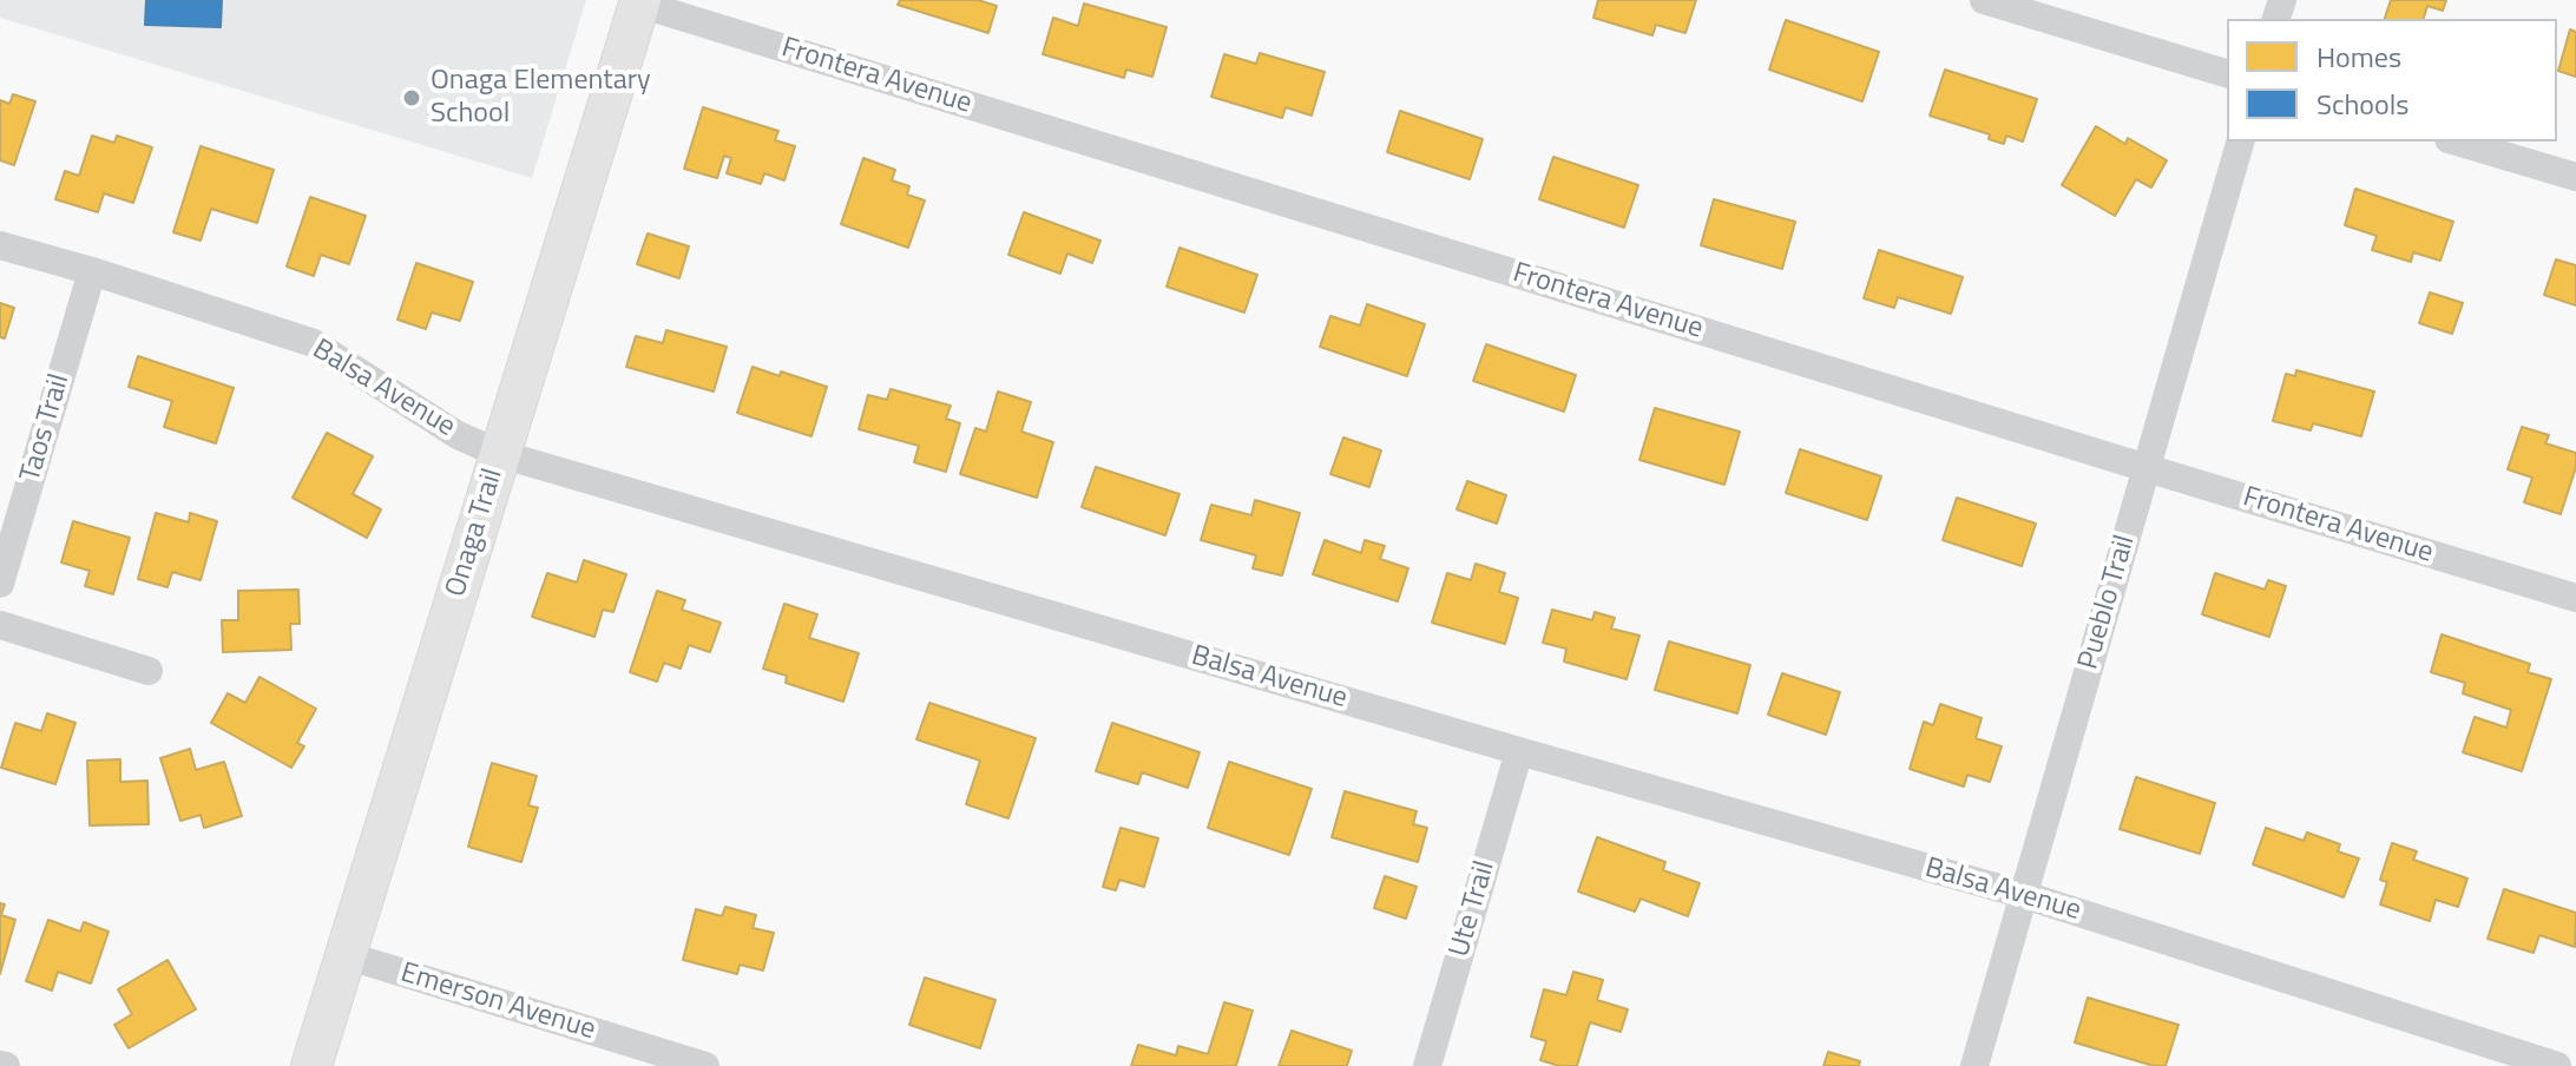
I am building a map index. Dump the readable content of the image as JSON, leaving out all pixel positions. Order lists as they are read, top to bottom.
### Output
{
  "streets": {
    "street": [
      "Frontera Avenue",
      "Balsa Avenue",
      "Taos Trail",
      "Onaga Trail",
      "Pueblo Trail",
      "Ute Trail",
      "Emerson Avenue"
    ]
  },
  "crossings": [
    ["Frontera Avenue", "Onaga Trail"],
    ["Frontera Avenue", "Pueblo Trail"],
    ["Balsa Avenue", "Taos Trail"],
    ["Balsa Avenue", "Onaga Trail"],
    ["Balsa Avenue", "Pueblo Trail"],
    ["Balsa Avenue", "Ute Trail"],
    ["Onaga Trail", "Emerson Avenue"]
  ],
  "places": ["Onaga Elementary School"],
  "legend": ["Homes", "Schools"]
}
